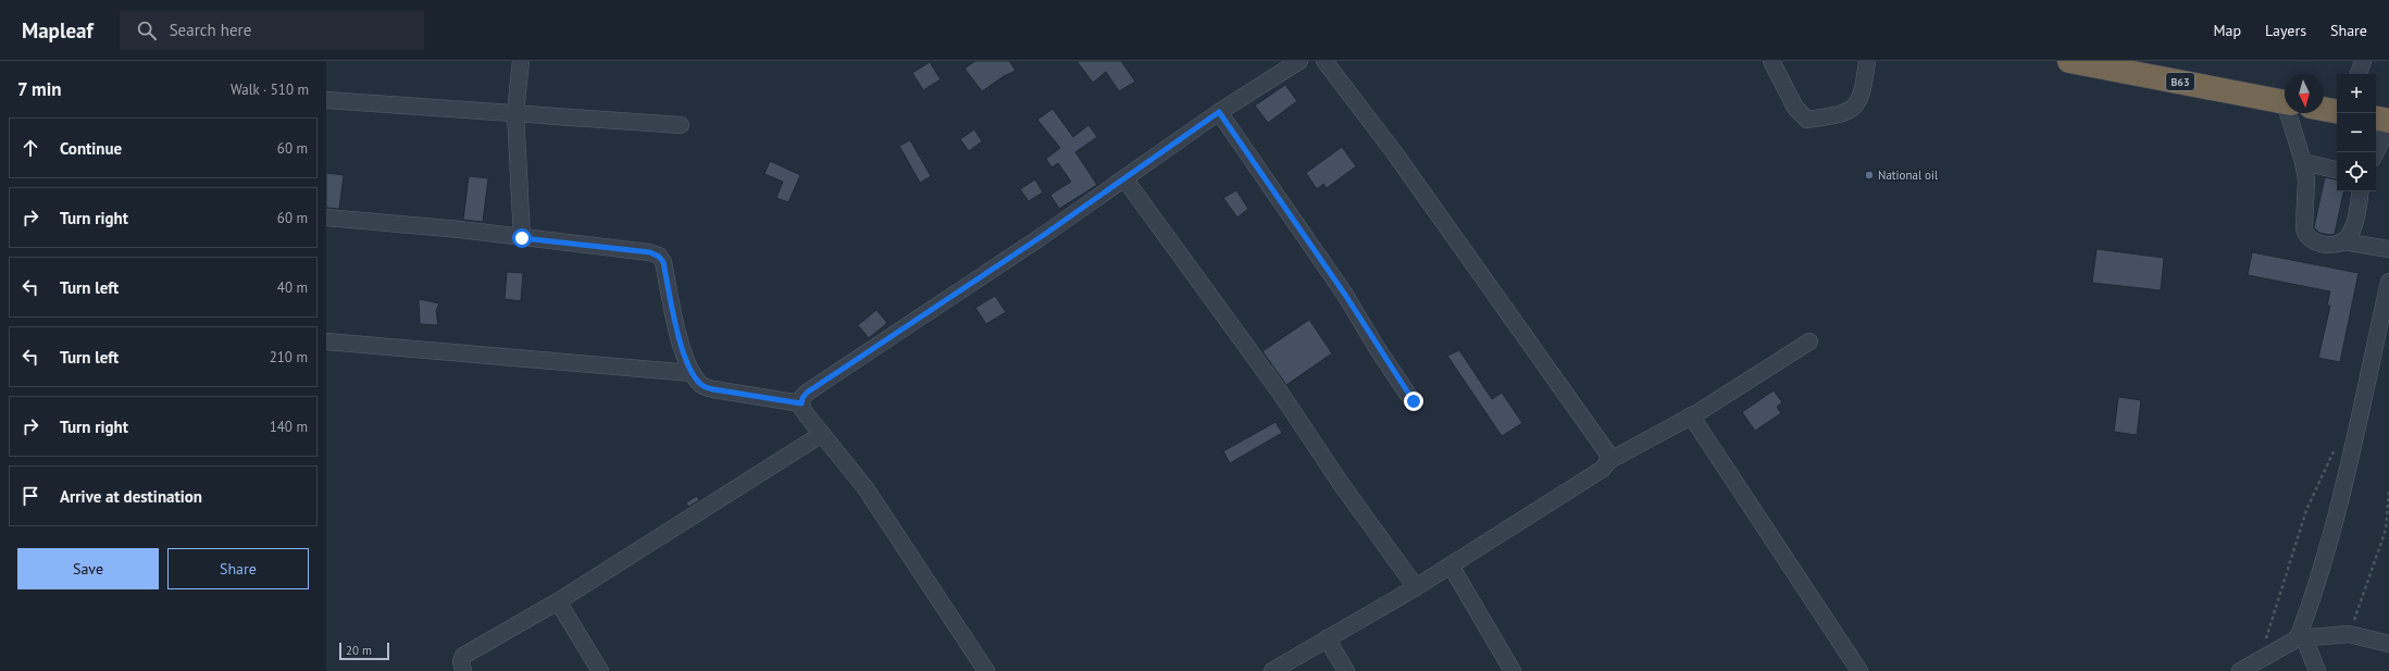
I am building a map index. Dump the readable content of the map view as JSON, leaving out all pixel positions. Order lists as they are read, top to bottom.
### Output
{
  "streets": {
    "highway": ["B63"]
  },
  "places": ["National oil"],
  "scale_bar": "20 m",
  "north": "bottom",
  "page": {
    "header": "Mapleaf",
    "search": "Search here",
    "nav": ["Map", "Layers", "Share"],
    "heading": ["7 min", "Walk · 510 m"],
    "map_buttons": ["+", "−"],
    "list": [
      ["Continue", "60 m"],
      ["Turn right", "60 m"],
      ["Turn left", "40 m"],
      ["Turn left", "210 m"],
      ["Turn right", "140 m"],
      "Arrive at destination"
    ],
    "buttons": ["Save", "Share"],
    "scale": "20 m"
  }
}
